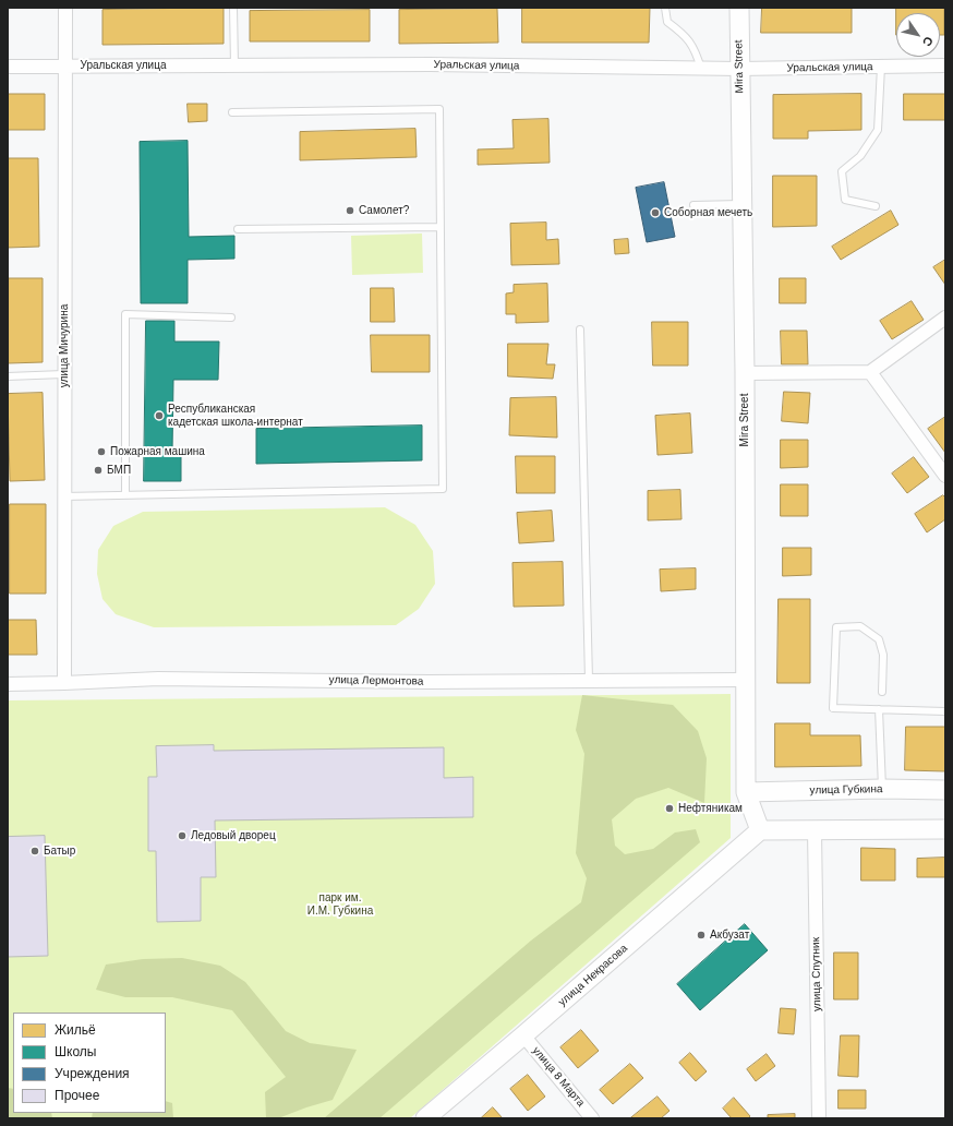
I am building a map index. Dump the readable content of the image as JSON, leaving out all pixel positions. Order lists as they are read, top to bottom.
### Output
{
  "streets": {
    "street": [
      "Уральская улица",
      "Mira Street",
      "улица Мичурина",
      "улица Лермонтова",
      "улица Губкина",
      "улица Спутник",
      "улица Некрасова",
      "улица 8 Марта"
    ]
  },
  "crossings": [
    ["Уральская улица", "Mira Street"],
    ["Уральская улица", "улица Мичурина"],
    ["Mira Street", "улица Лермонтова"],
    ["Mira Street", "улица Губкина"],
    ["Mira Street", "улица Некрасова"],
    ["улица Мичурина", "улица Лермонтова"],
    ["улица Некрасова", "улица 8 Марта"]
  ],
  "parks": ["парк им. И.М. Губкина"],
  "places": [
    "Самолет?",
    "Соборная мечеть",
    "Республиканская кадетская школа-интернат",
    "Пожарная машина",
    "БМП",
    "Нефтяникам",
    "Ледовый дворец",
    "Батыр",
    "Акбузат"
  ],
  "legend": [
    "Жильё",
    "Школы",
    "Учреждения",
    "Прочее"
  ],
  "north": "bottom right"
}
